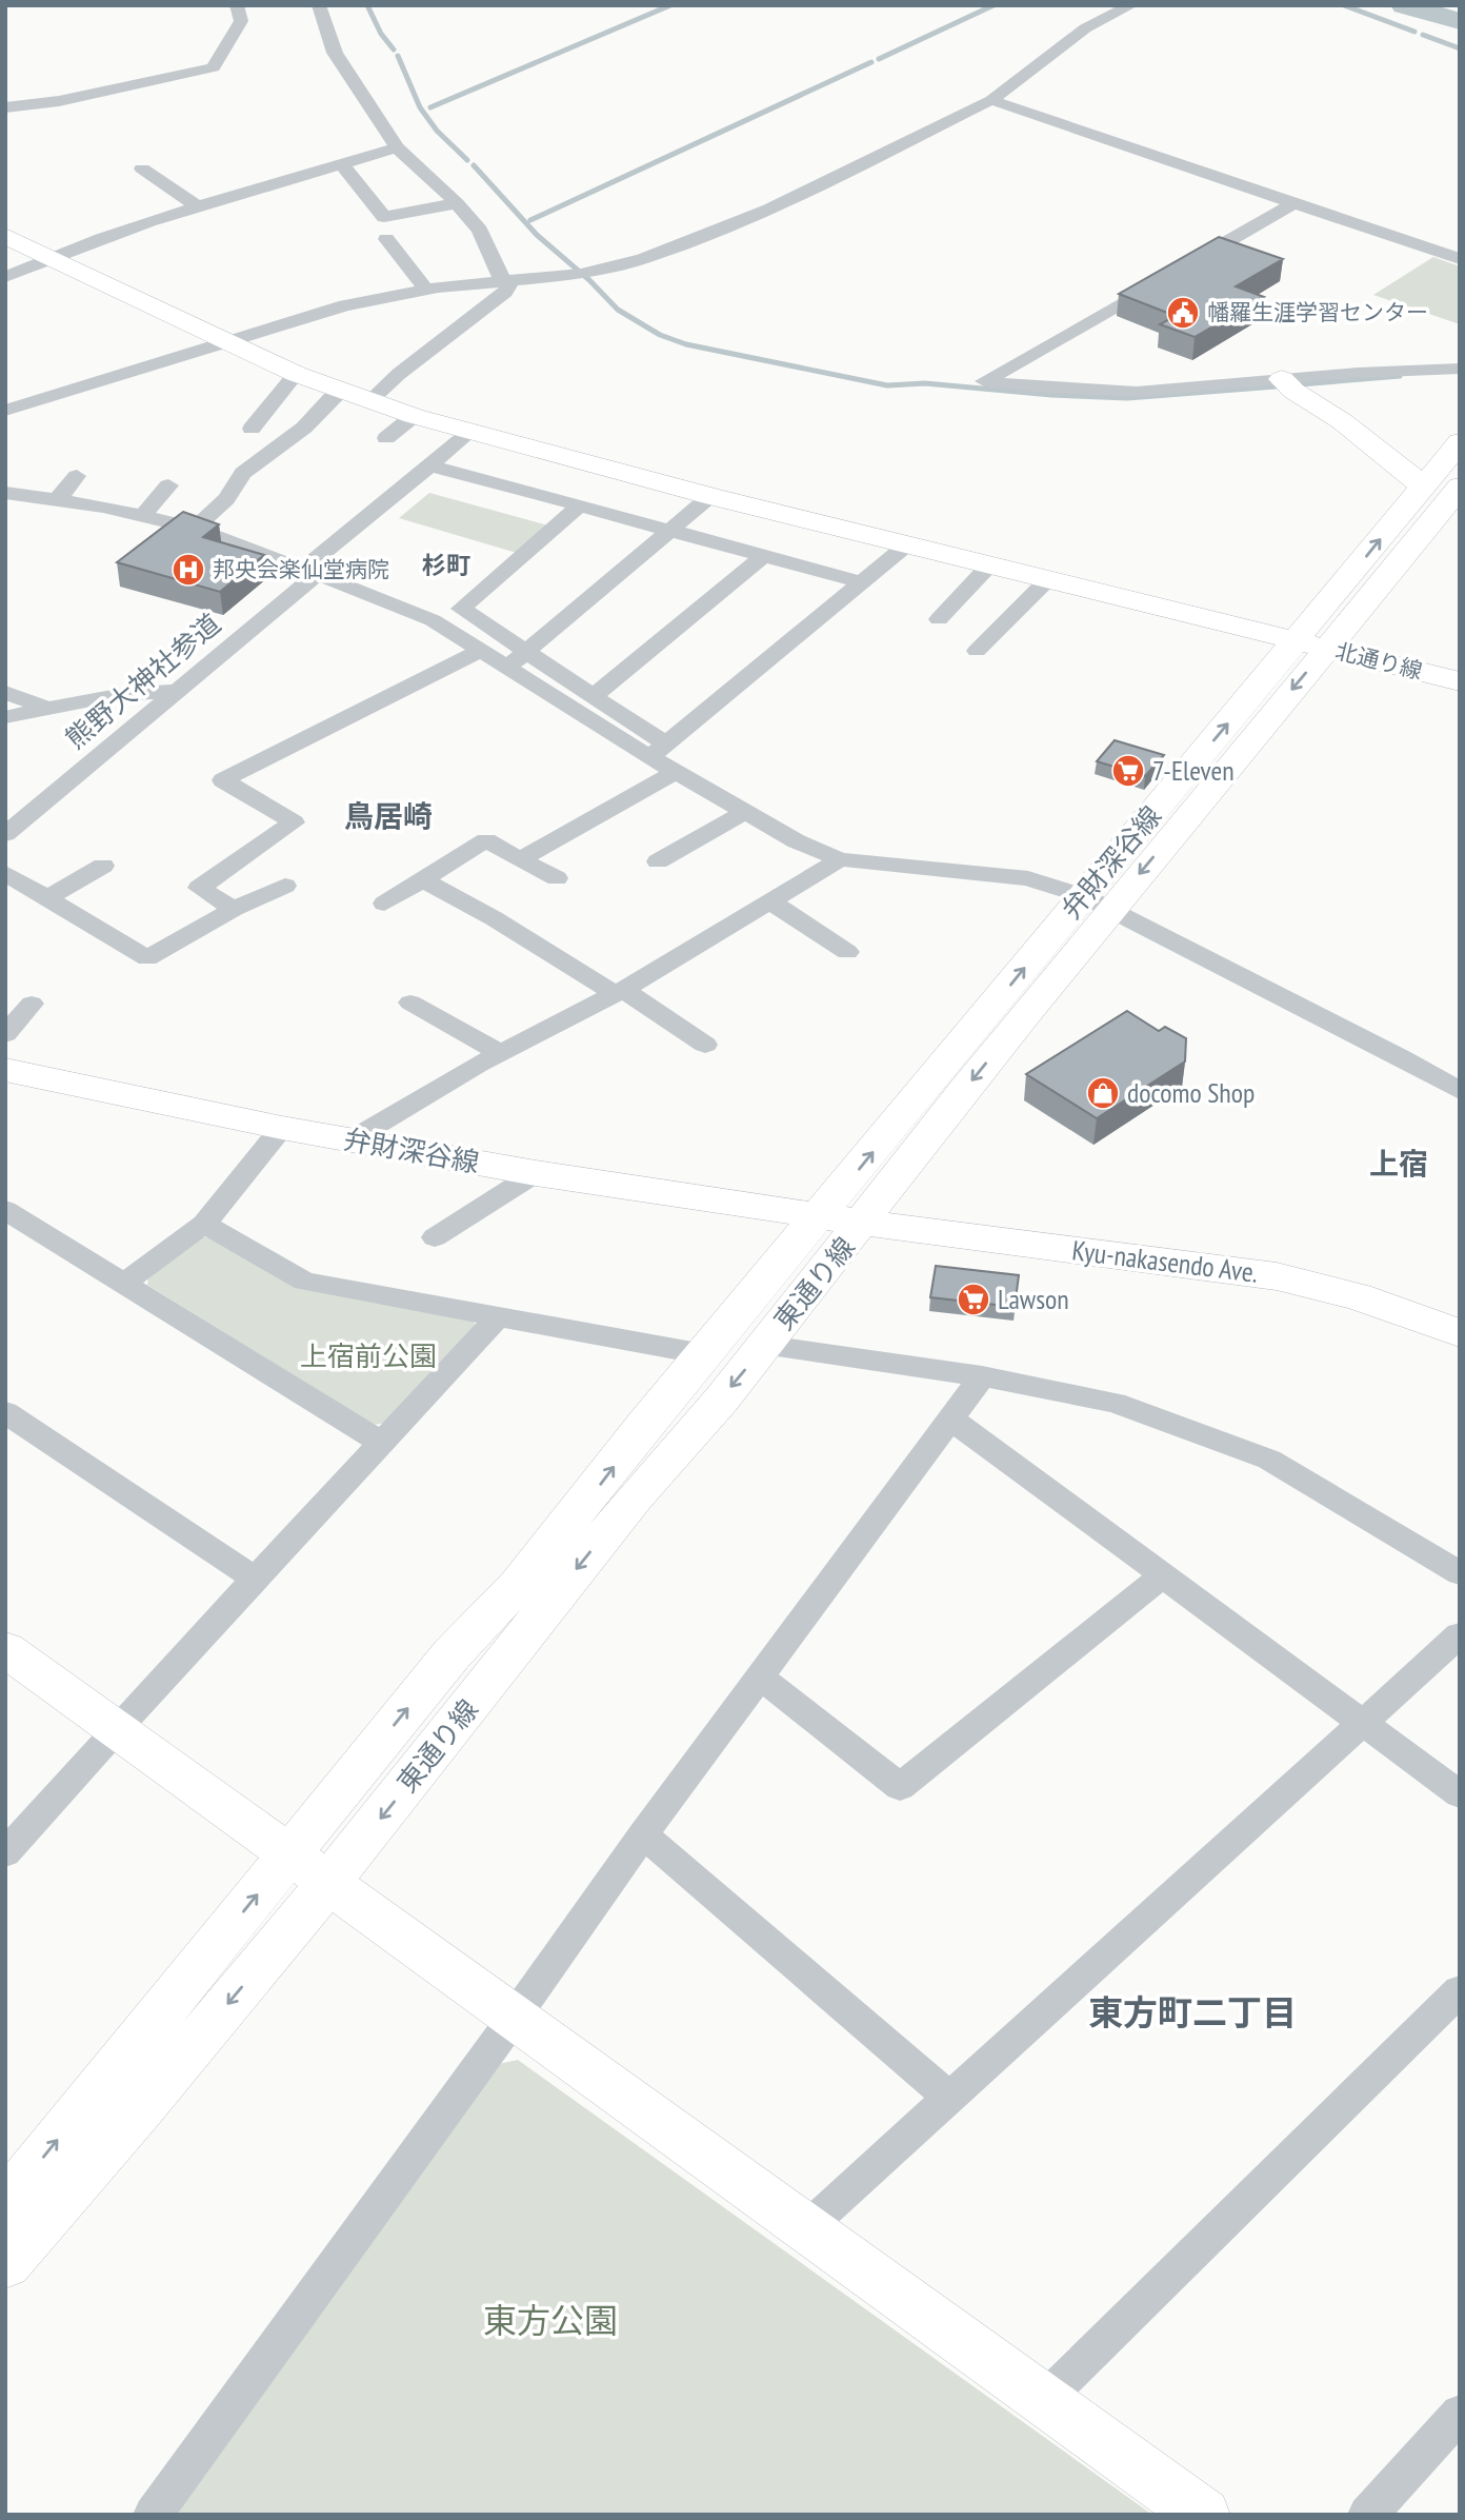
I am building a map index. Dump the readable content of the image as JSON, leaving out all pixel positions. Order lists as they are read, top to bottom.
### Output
{
  "streets": {
    "street": [
      "北通り線",
      "熊野大神社参道",
      "弁財深谷線",
      "Kyu-nakasendo Ave.",
      "東通り線"
    ]
  },
  "crossings": [
    ["北通り線", "熊野大神社参道"],
    ["北通り線", "弁財深谷線"],
    ["弁財深谷線", "Kyu-nakasendo Ave."],
    ["弁財深谷線", "東通り線"],
    ["Kyu-nakasendo Ave.", "東通り線"]
  ],
  "districts": [
    "杉町",
    "鳥居崎",
    "上宿",
    "東方町二丁目"
  ],
  "parks": ["上宿前公園", "東方公園"],
  "places": {
    "public building": ["幡羅生涯学習センター"],
    "hospital": ["邦央会楽仙堂病院"],
    "supermarket": ["7-Eleven", "Lawson"],
    "shop": ["docomo Shop"]
  }
}
